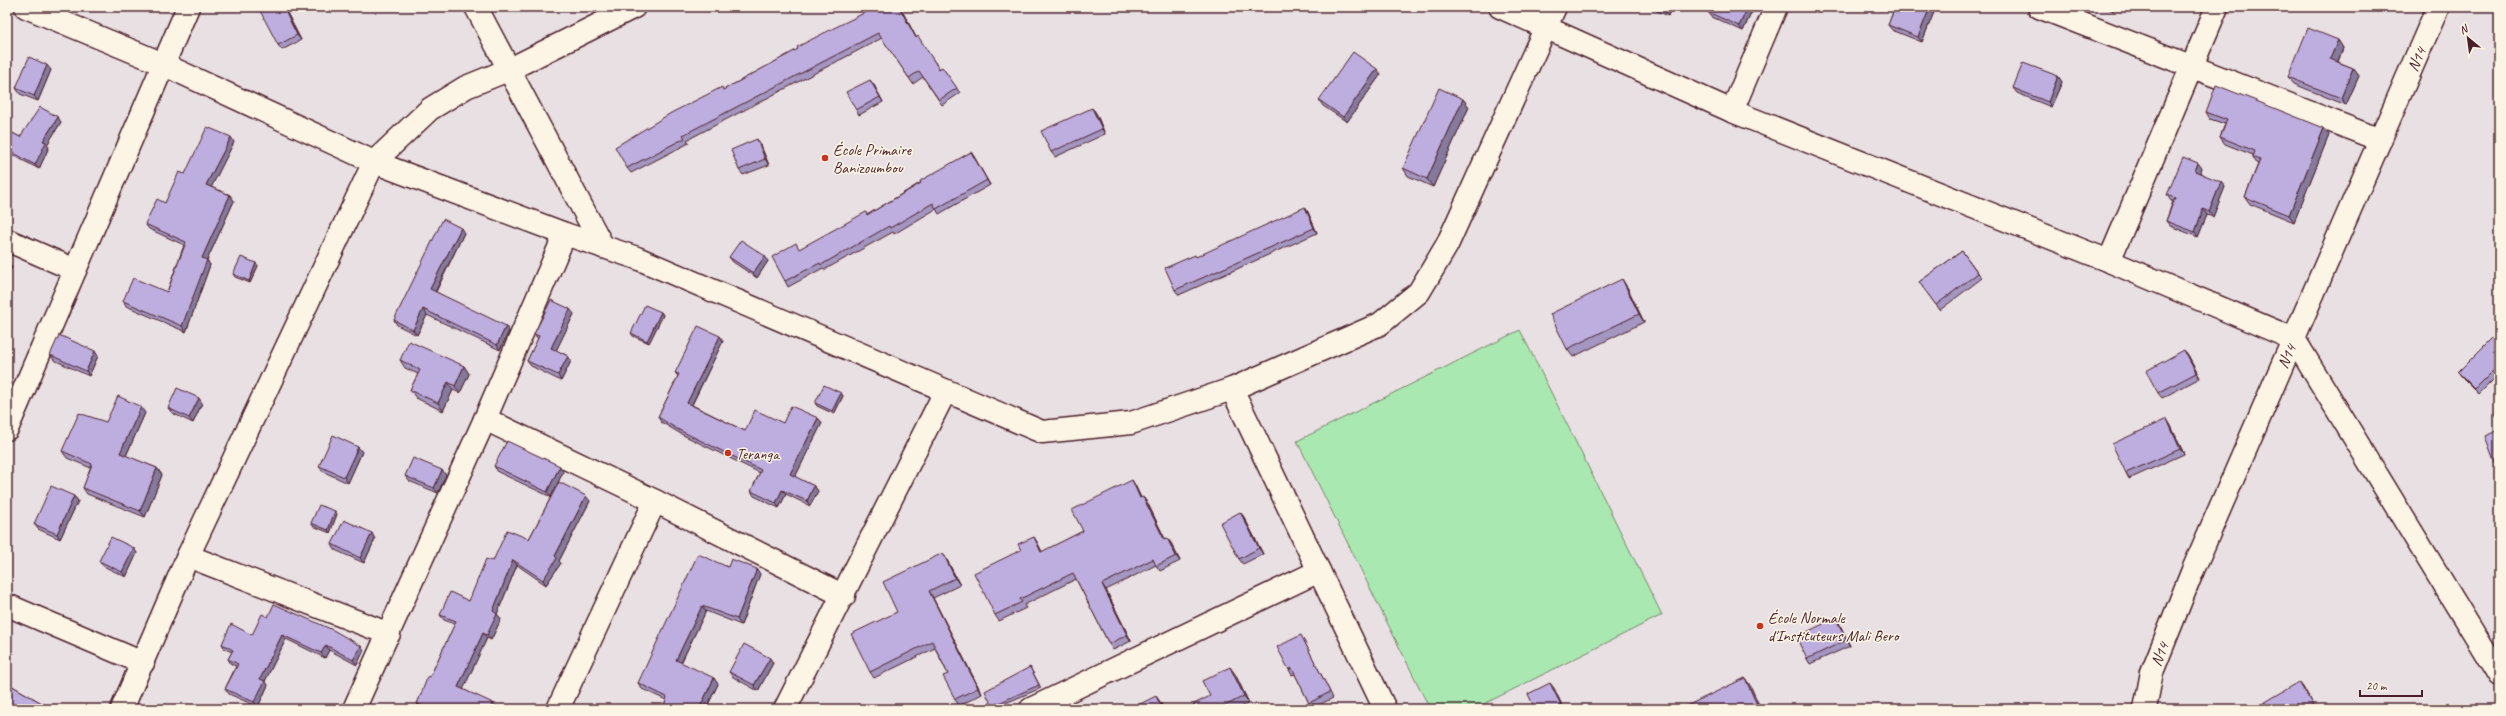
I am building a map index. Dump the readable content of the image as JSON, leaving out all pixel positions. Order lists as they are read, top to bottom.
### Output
{
  "streets": {
    "street": ["N14"]
  },
  "places": ["École Primaire Banizoumbou", "Teranga", "École Normale d'Instituteurs Mali Bero"],
  "scale_bar": "20 m",
  "north": "top left"
}
